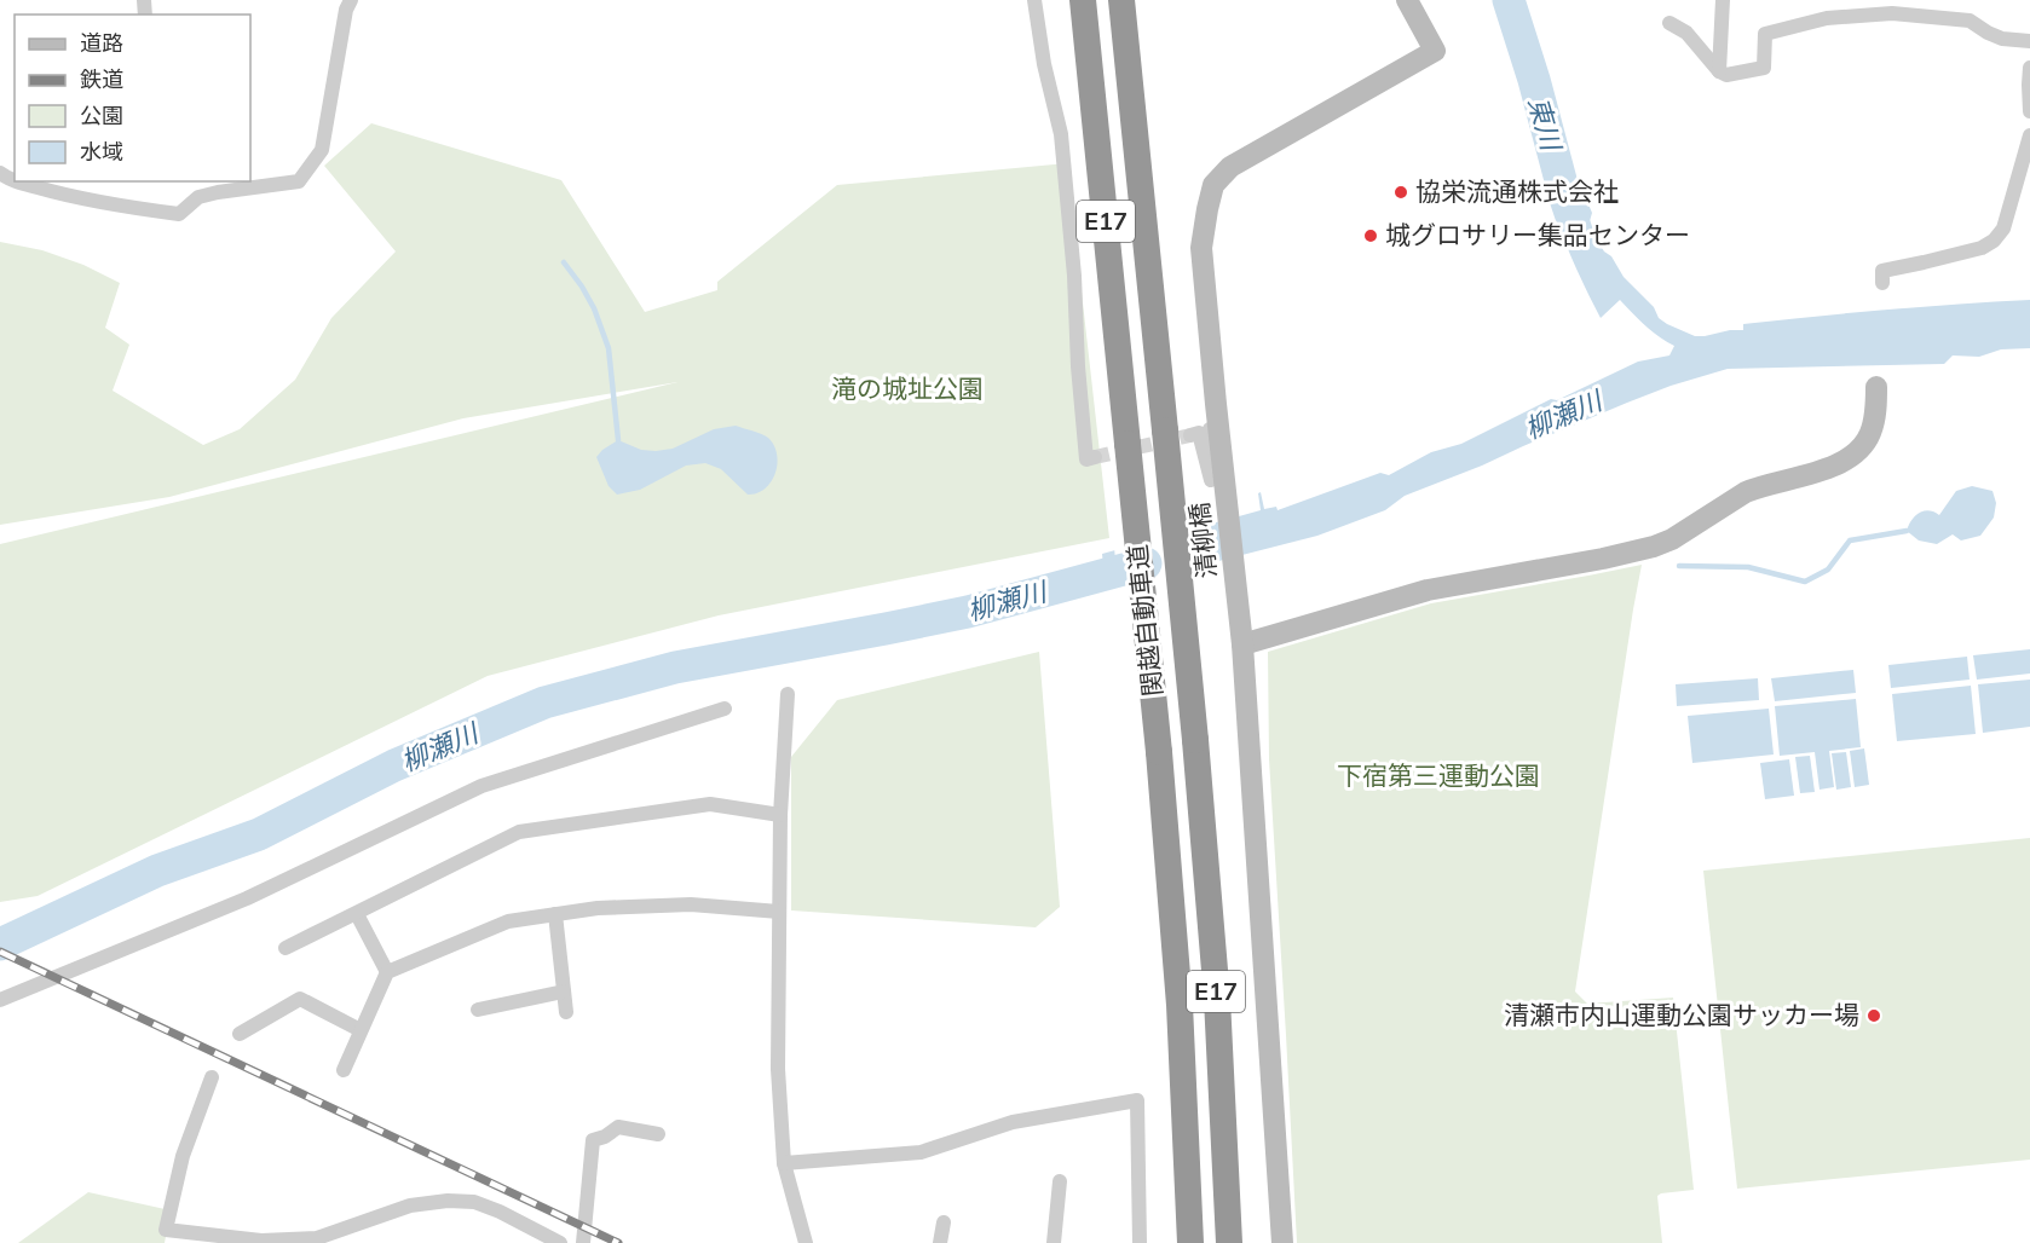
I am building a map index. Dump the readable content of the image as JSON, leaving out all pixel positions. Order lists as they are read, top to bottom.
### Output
{
  "streets": {
    "highway": ["E17", "関越自動車道"],
    "street": ["清柳橋"]
  },
  "water": ["東川", "柳瀬川"],
  "parks": ["滝の城址公園", "下宿第三運動公園"],
  "places": ["協栄流通株式会社", "城グロサリー集品センター", "清瀬市内山運動公園サッカー場"],
  "legend": [
    "道路",
    "鉄道",
    "公園",
    "水域"
  ]
}
